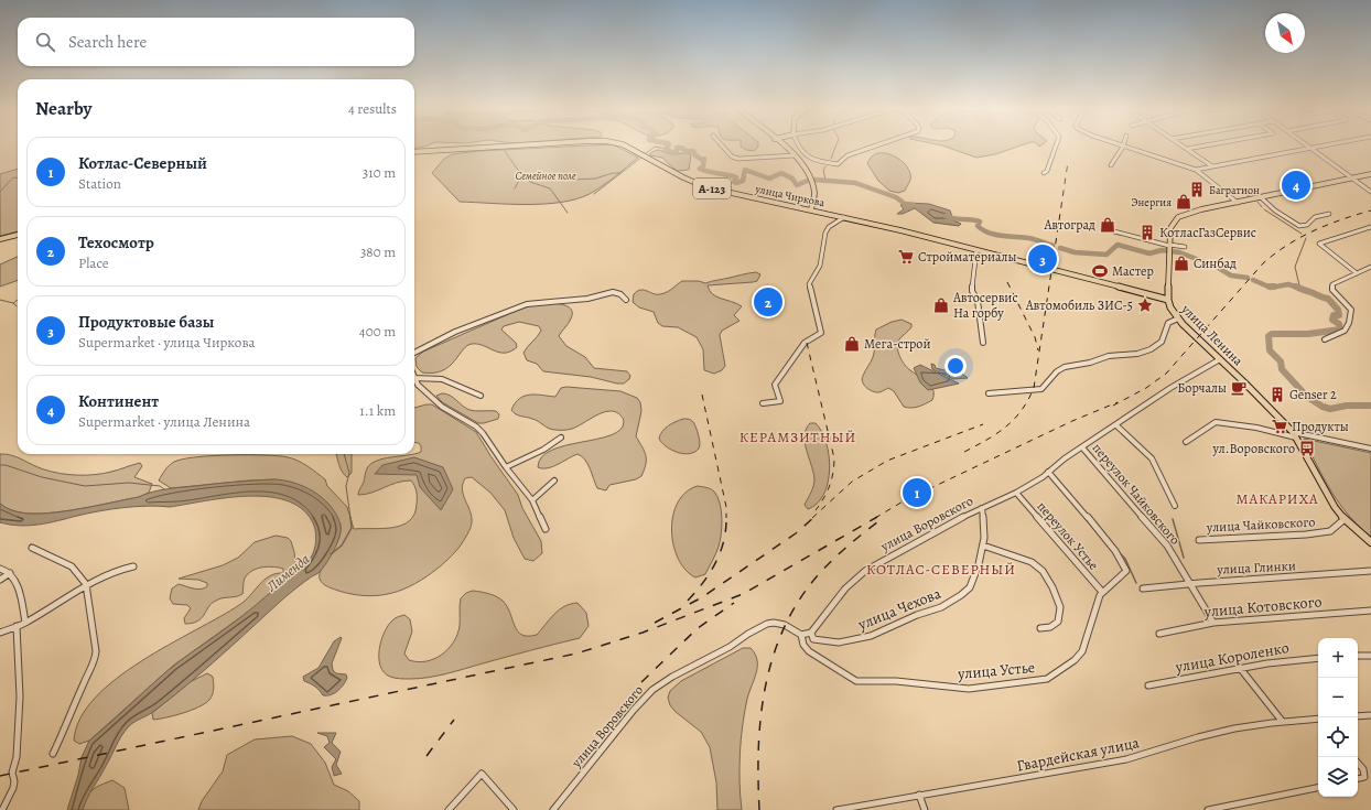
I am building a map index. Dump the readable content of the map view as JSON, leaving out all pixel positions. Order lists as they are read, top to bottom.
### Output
{
  "streets": {
    "main road": ["А-123", "улица Чиркова", "улица Ленина"],
    "street": [
      "переулок Чайковского",
      "улица Воровского",
      "улица Чайковского",
      "переулок Устье",
      "улица Глинки",
      "улица Котовского",
      "улица Чехова",
      "улица Короленко",
      "улица Устье",
      "Гвардейская улица"
    ]
  },
  "crossings": [
    ["улица Чиркова", "улица Ленина"],
    ["улица Ленина", "улица Воровского"],
    ["улица Ленина", "улица Чайковского"],
    ["переулок Чайковского", "улица Воровского"],
    ["переулок Чайковского", "улица Глинки"],
    ["переулок Чайковского", "улица Котовского"],
    ["улица Воровского", "переулок Устье"],
    ["улица Воровского", "улица Чехова"],
    ["улица Воровского", "улица Устье"],
    ["переулок Устье", "улица Устье"]
  ],
  "districts": ["КЕРАМЗИТНЫЙ", "МАКАРИХА", "КОТЛАС-СЕВЕРНЫЙ"],
  "water": ["Лименда"],
  "parks": ["Семейное поле"],
  "places": {
    "building": ["Багратион", "КотласГазСервис", "Genser 2"],
    "shop": [
      "Энергия",
      "Автоград",
      "Синбад",
      "Автосервис На горбу",
      "Мега-строй"
    ],
    "supermarket": ["Стройматериалы", "Продукты"],
    "sports": ["Мастер"],
    "place": ["Автомобиль ЗИС-5"],
    "cafe": ["Борчалы"],
    "bus stop": ["ул.Воровского"]
  },
  "north": "bottom right",
  "page": {
    "search": "Search here",
    "heading": ["Nearby", "4 results"],
    "list": [
      {
        "mark": "1",
        "name": "Котлас-Северный",
        "note": "Station",
        "value": "310 m"
      },
      {
        "mark": "2",
        "name": "Техосмотр",
        "note": "Place",
        "value": "380 m"
      },
      {
        "mark": "3",
        "name": "Продуктовые базы",
        "note": "Supermarket · улица Чиркова",
        "value": "400 m"
      },
      {
        "mark": "4",
        "name": "Континент",
        "note": "Supermarket · улица Ленина",
        "value": "1.1 km"
      }
    ],
    "pins": [
      "4",
      "3",
      "2",
      "1"
    ],
    "map_buttons": ["+", "−"]
  }
}
